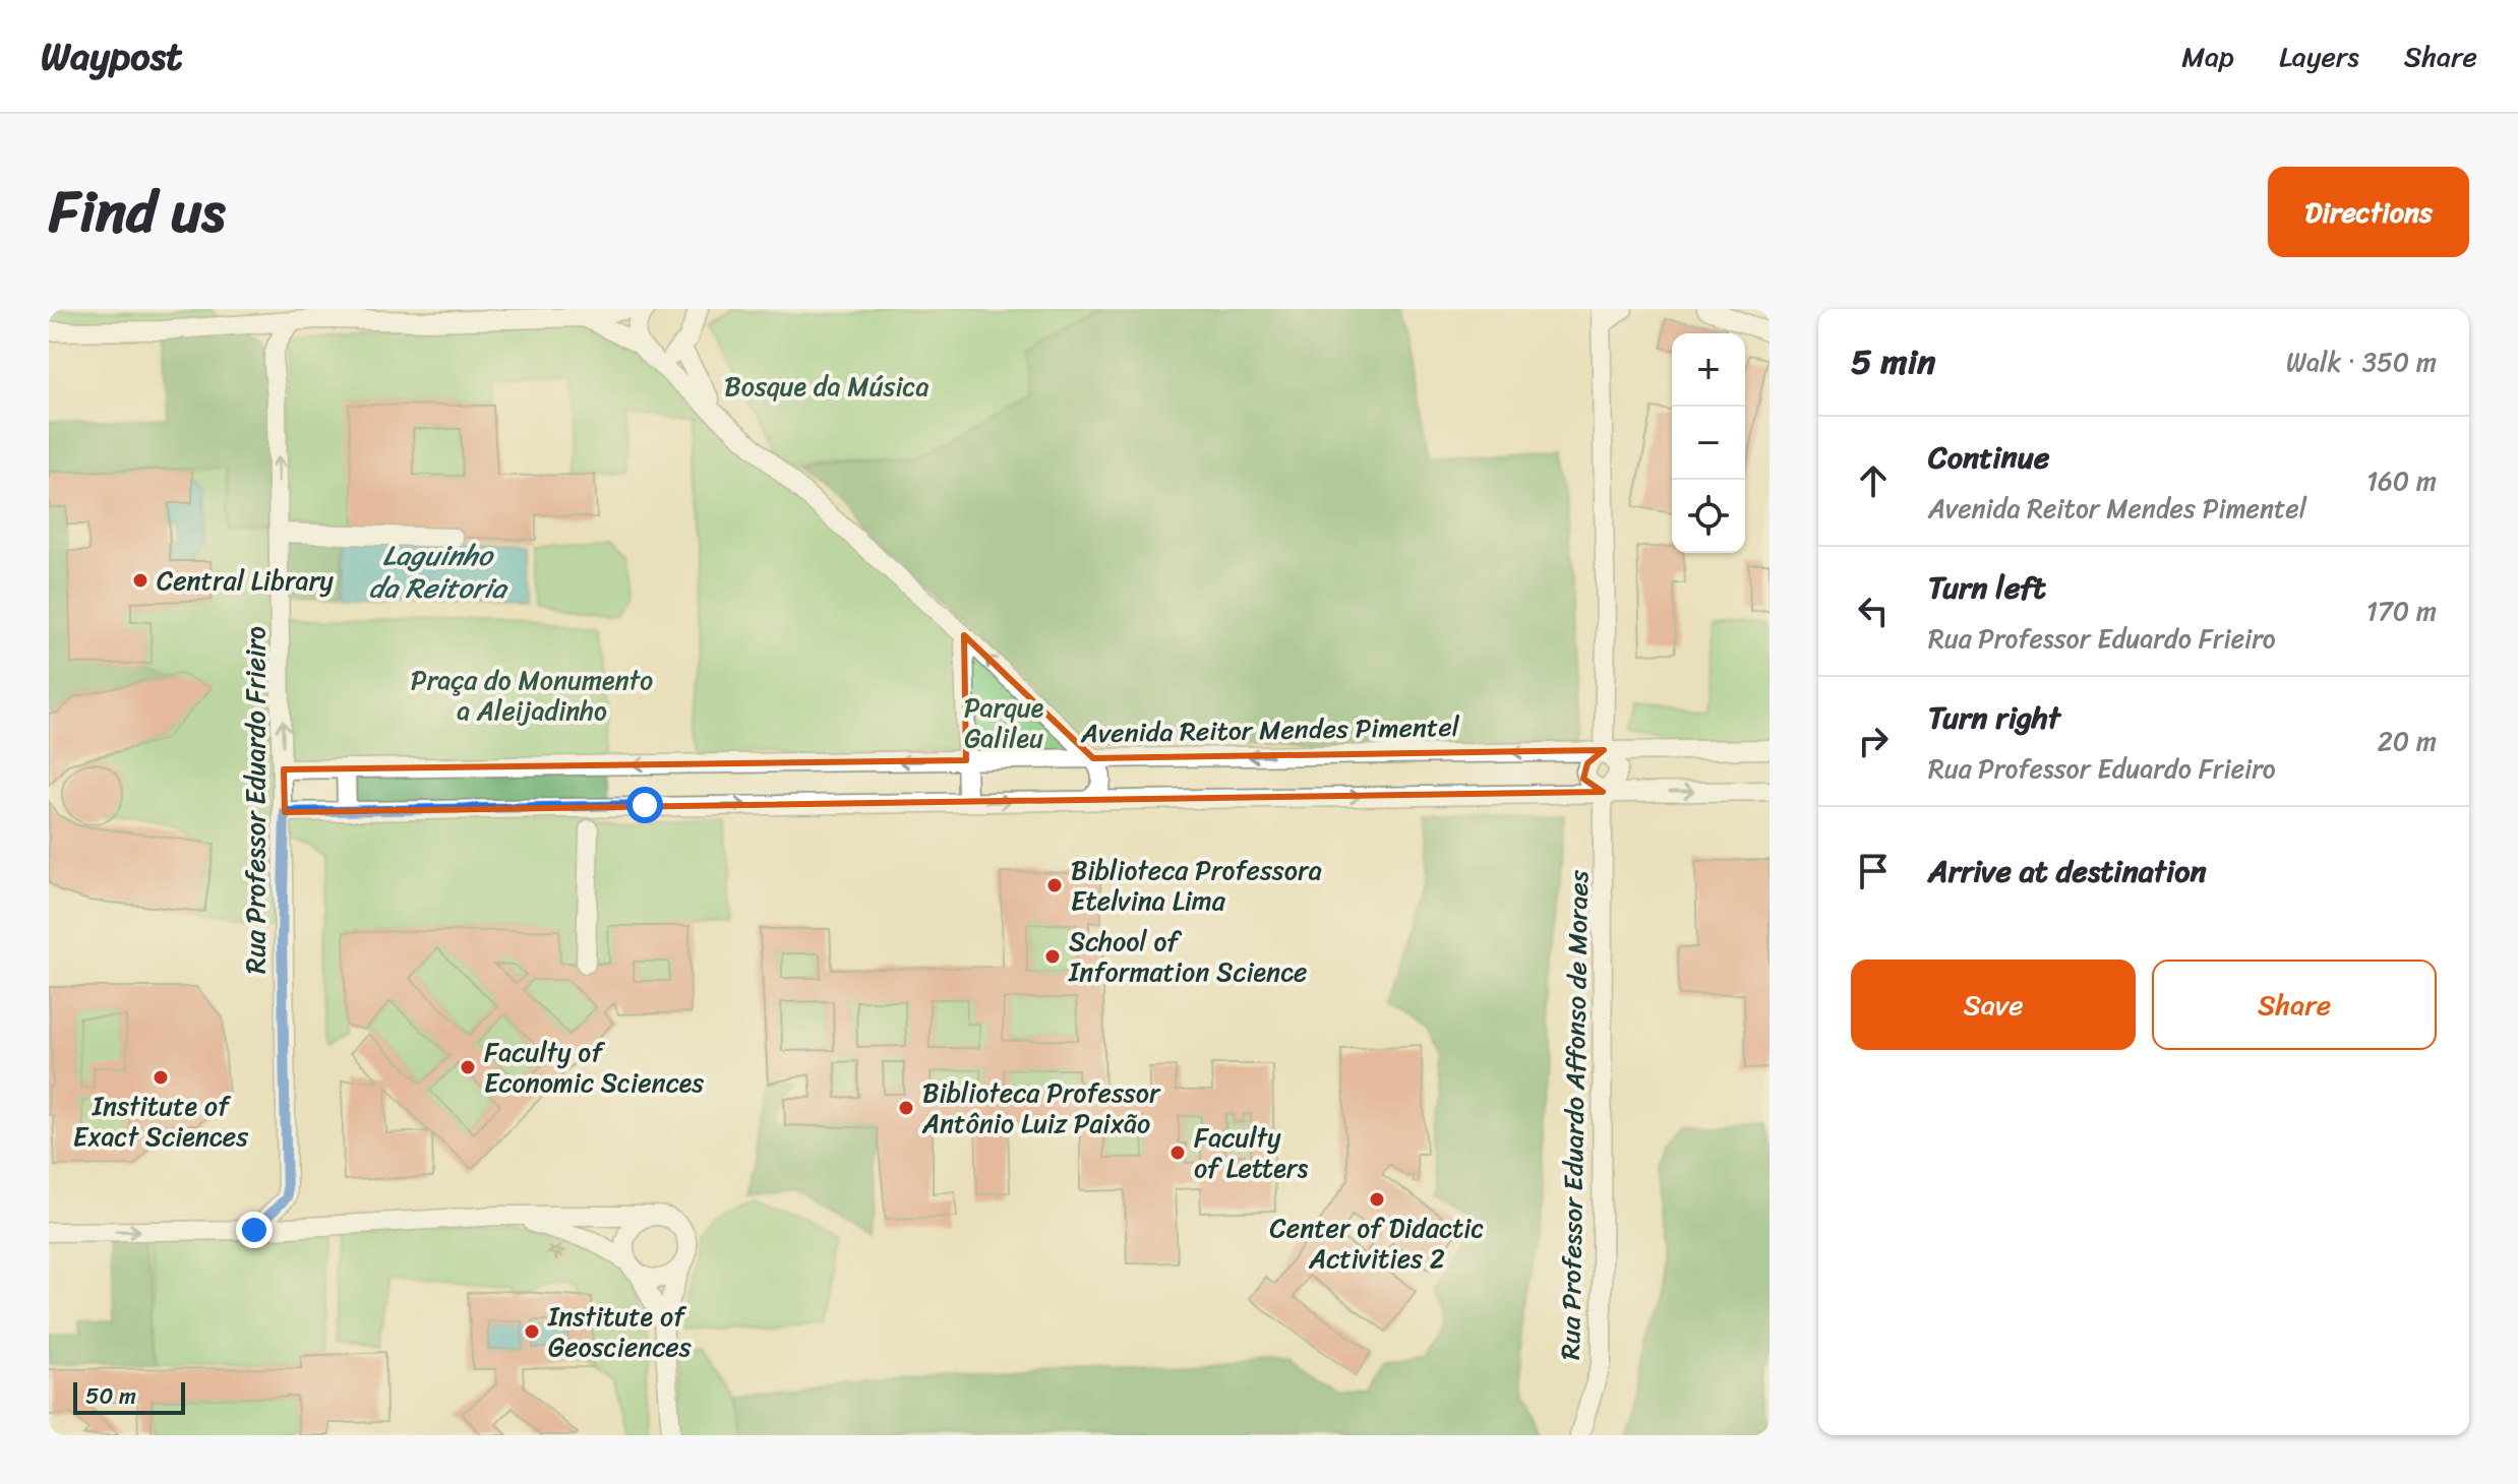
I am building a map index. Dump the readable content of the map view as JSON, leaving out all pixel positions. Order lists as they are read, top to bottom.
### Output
{
  "streets": {
    "street": ["Avenida Reitor Mendes Pimentel", "Rua Professor Eduardo Frieiro", "Rua Professor Eduardo Affonso de Moraes"]
  },
  "crossings": [
    ["Avenida Reitor Mendes Pimentel", "Rua Professor Eduardo Frieiro"],
    ["Avenida Reitor Mendes Pimentel", "Rua Professor Eduardo Affonso de Moraes"]
  ],
  "one_way": ["Rua Professor Eduardo Frieiro"],
  "water": ["Laguinho da Reitoria"],
  "parks": ["Bosque da Música", "Praça do Monumento a Aleijadinho", "Parque Galileu"],
  "places": [
    "Central Library",
    "Biblioteca Professora Etelvina Lima",
    "School of Information Science",
    "Faculty of Economic Sciences",
    "Institute of Exact Sciences",
    "Biblioteca Professor Antônio Luiz Paixão",
    "Faculty of Letters",
    "Center of Didactic Activities 2",
    "Institute of Geosciences"
  ],
  "scale_bar": "50 m",
  "page": {
    "header": "Waypost",
    "nav": ["Map", "Layers", "Share"],
    "title": "Find us",
    "buttons": [
      "Directions",
      ["Save", "Share"]
    ],
    "heading": ["5 min", "Walk · 350 m"],
    "map_buttons": ["+", "−"],
    "list": [
      ["Continue", "Avenida Reitor Mendes Pimentel", "160 m"],
      ["Turn left", "Rua Professor Eduardo Frieiro", "170 m"],
      ["Turn right", "Rua Professor Eduardo Frieiro", "20 m"],
      "Arrive at destination"
    ],
    "scale": "50 m"
  }
}
